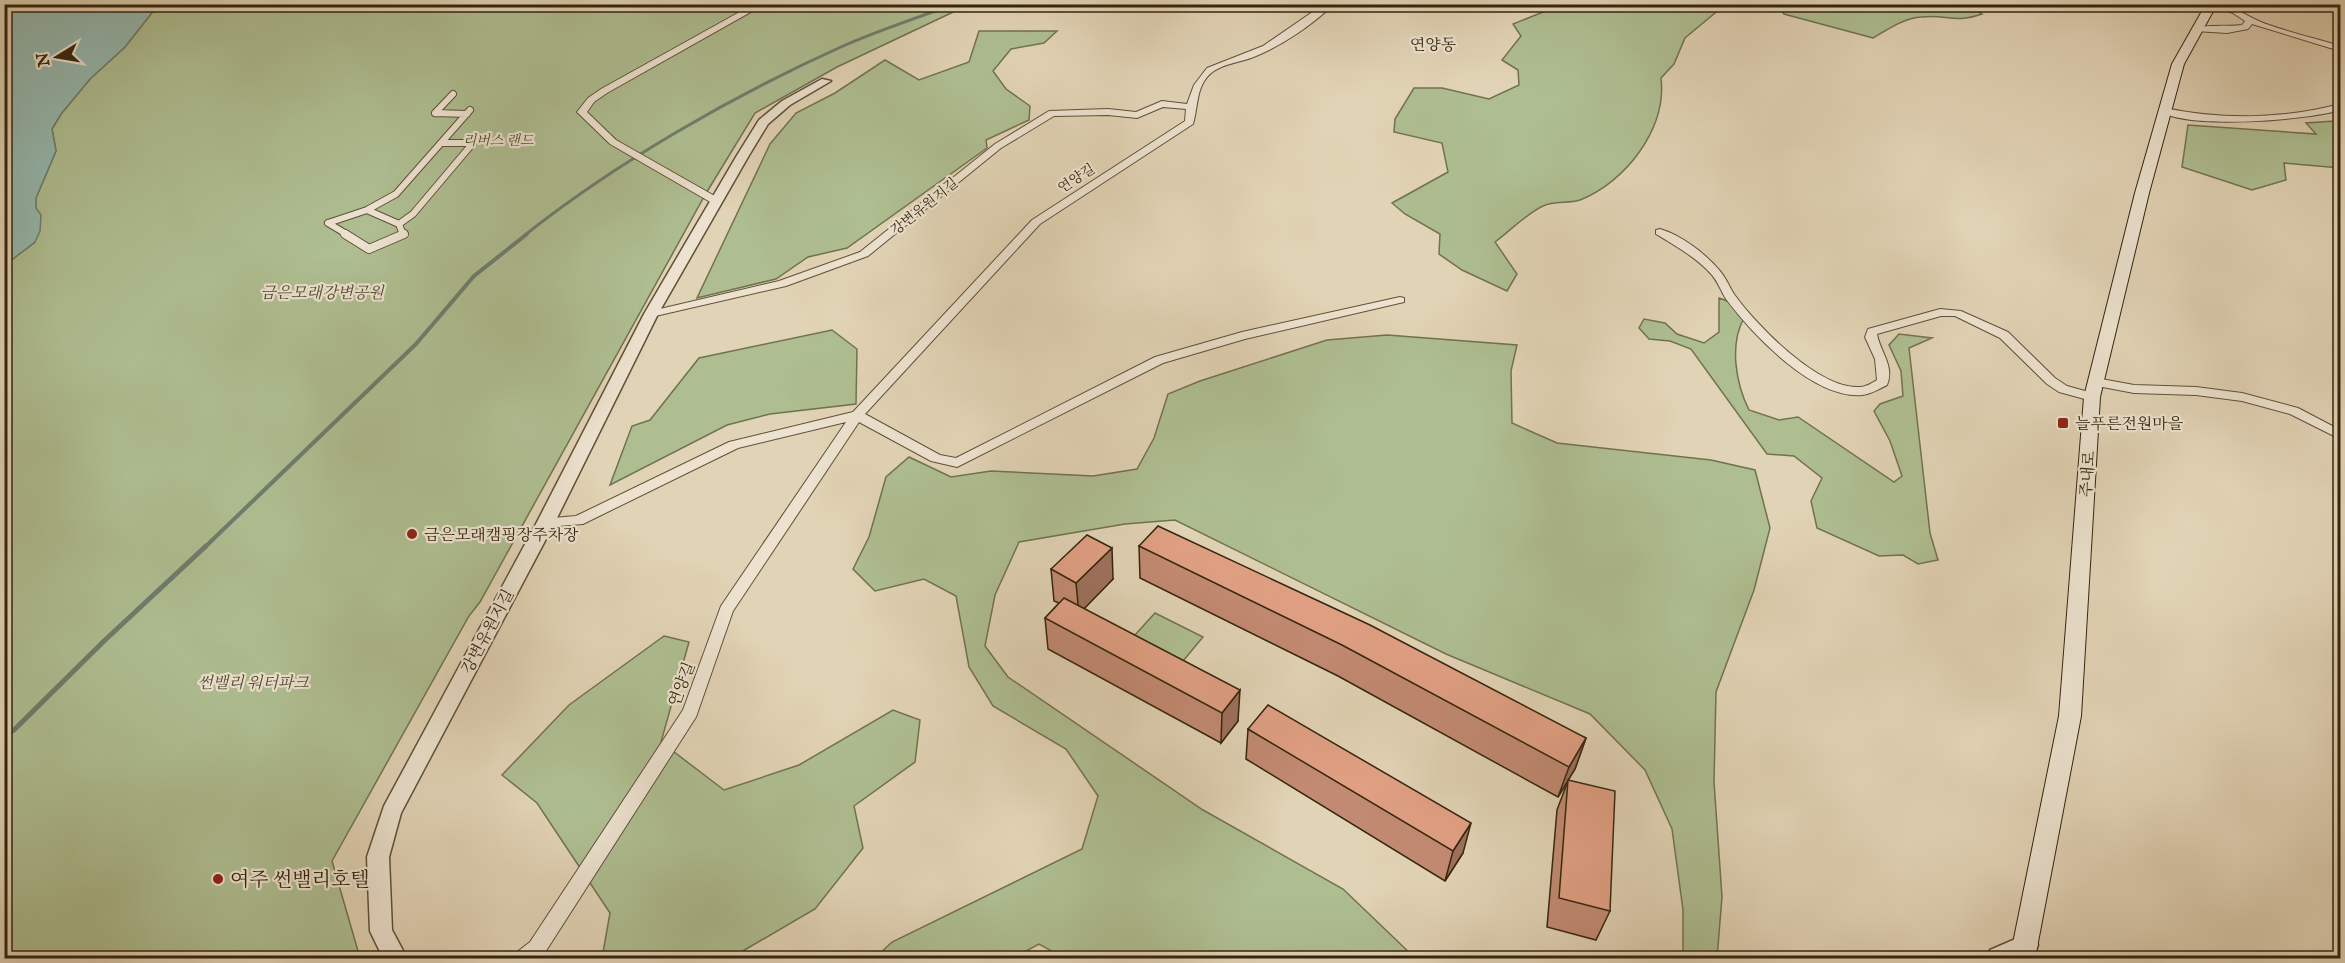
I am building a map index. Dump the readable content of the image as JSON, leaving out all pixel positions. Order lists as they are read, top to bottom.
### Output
{
  "streets": {
    "main road": ["주내로"],
    "street": ["연양길", "강변유원지길"]
  },
  "crossings": [
    ["연양길", "강변유원지길"]
  ],
  "districts": ["연양동"],
  "parks": ["리버스 랜드", "금은모래강변공원", "썬밸리 워터파크"],
  "places": {
    "transit": ["늘푸른전원마을"],
    "other": ["금은모래캠핑장주차장", "여주 썬밸리호텔"]
  },
  "north": "left"
}
